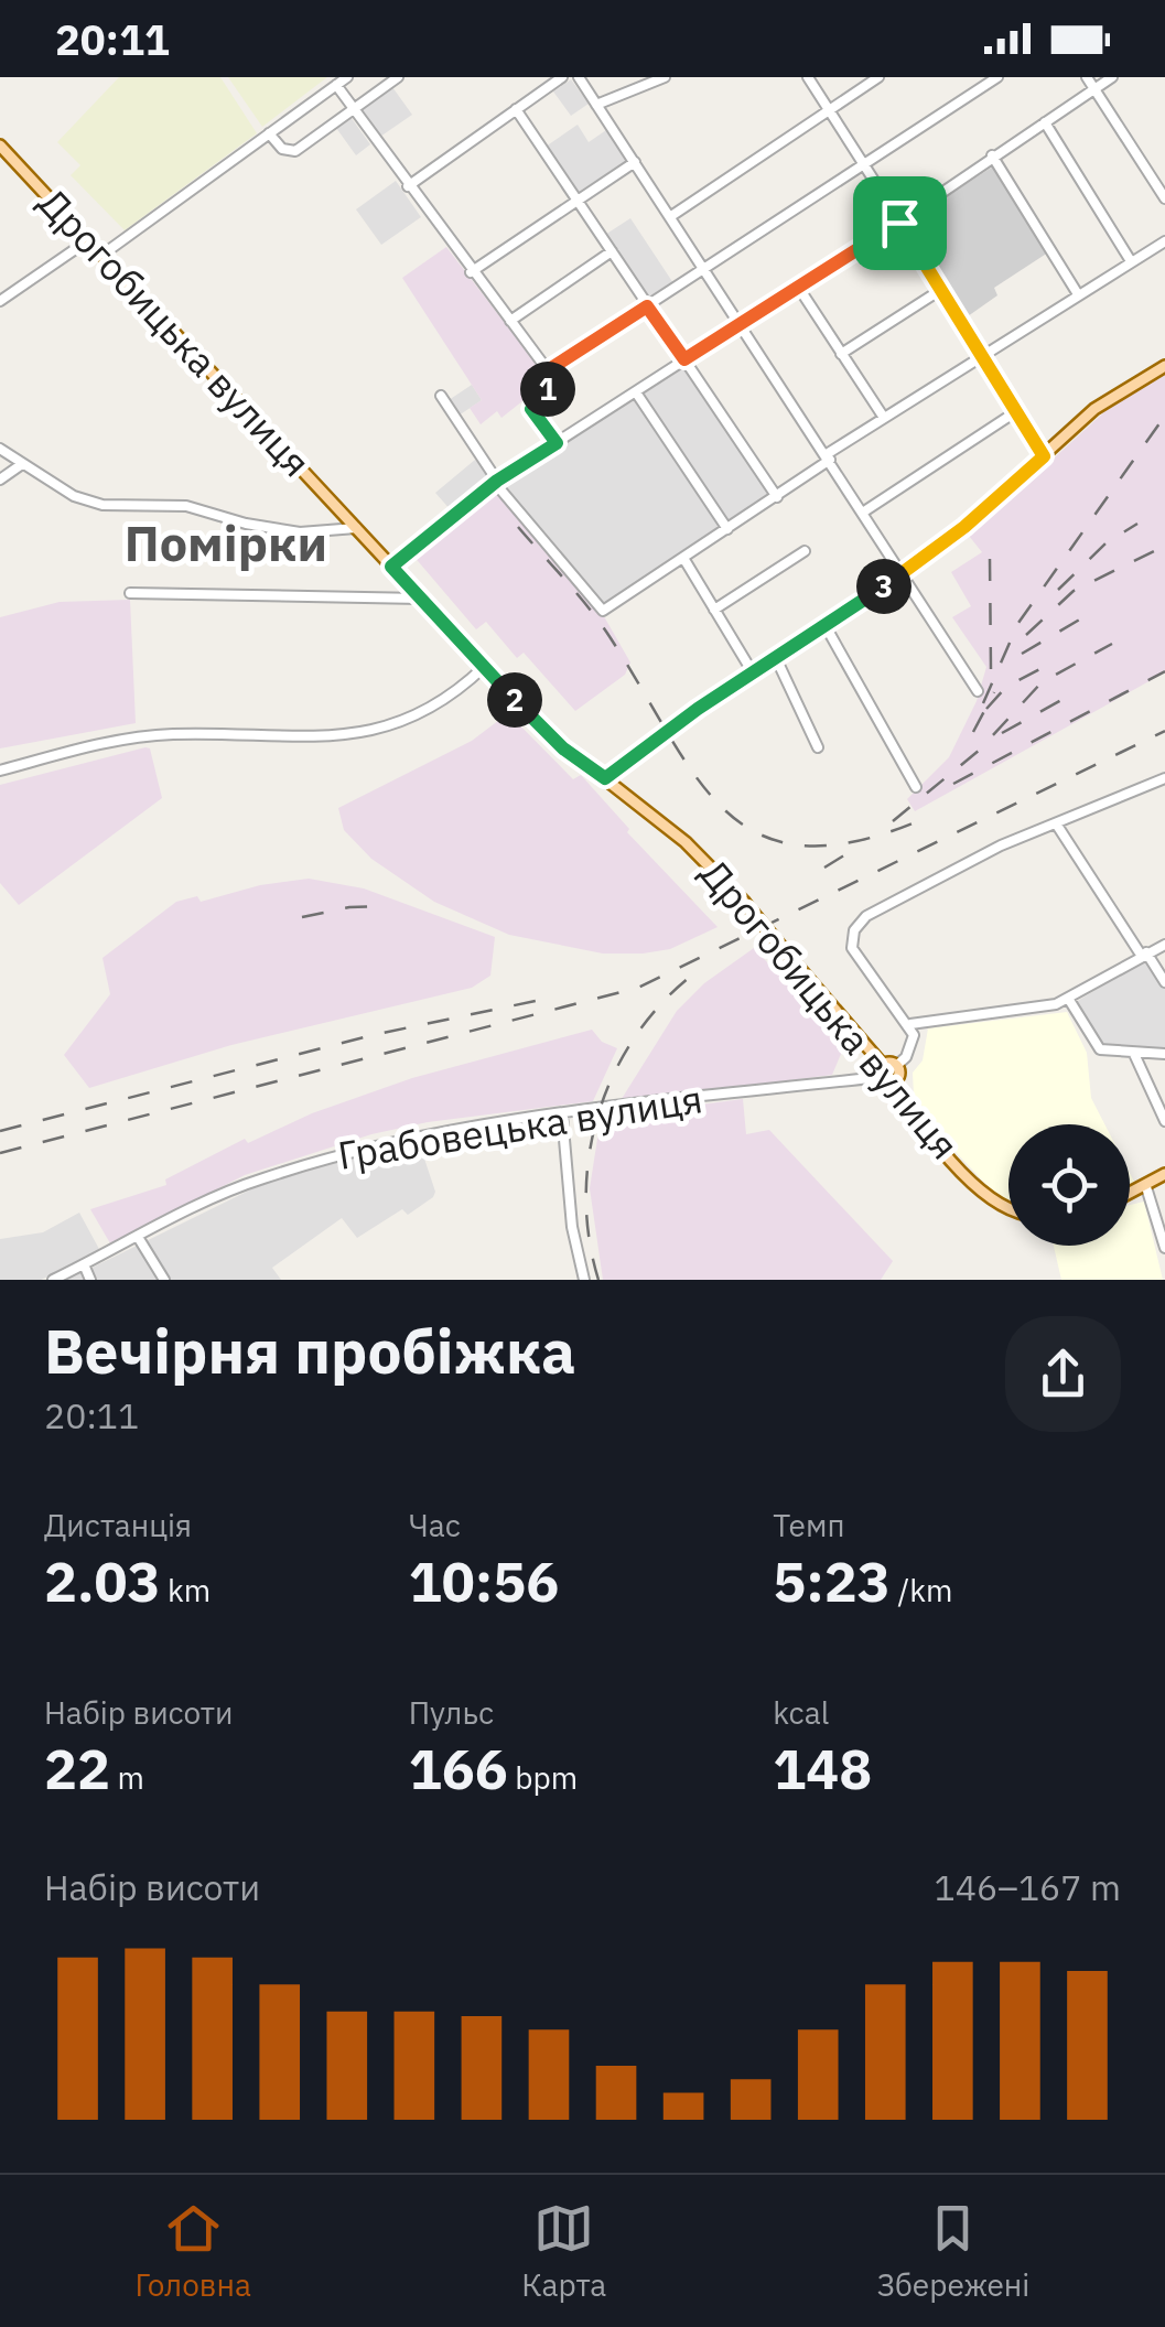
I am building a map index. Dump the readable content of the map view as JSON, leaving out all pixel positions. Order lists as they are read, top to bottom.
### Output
{
  "streets": {
    "main road": ["Дрогобицька вулиця"],
    "street": ["Грабовецька вулиця"]
  },
  "districts": ["Помірки"],
  "page": {
    "status": "20:11",
    "pins": ["1", "3", "2"],
    "heading": ["Вечірня пробіжка", "20:11"],
    "stats": [
      ["Дистанція", "2.03 km"],
      ["Час", "10:56"],
      ["Темп", "5:23 /km"],
      ["Набір висоти", "22 m"],
      ["Пульс", "166 bpm"],
      ["kcal", "148"]
    ],
    "chart": ["Набір висоти", "146–167 m"],
    "tabs": ["Головна", "Карта", "Збережені"]
  }
}
